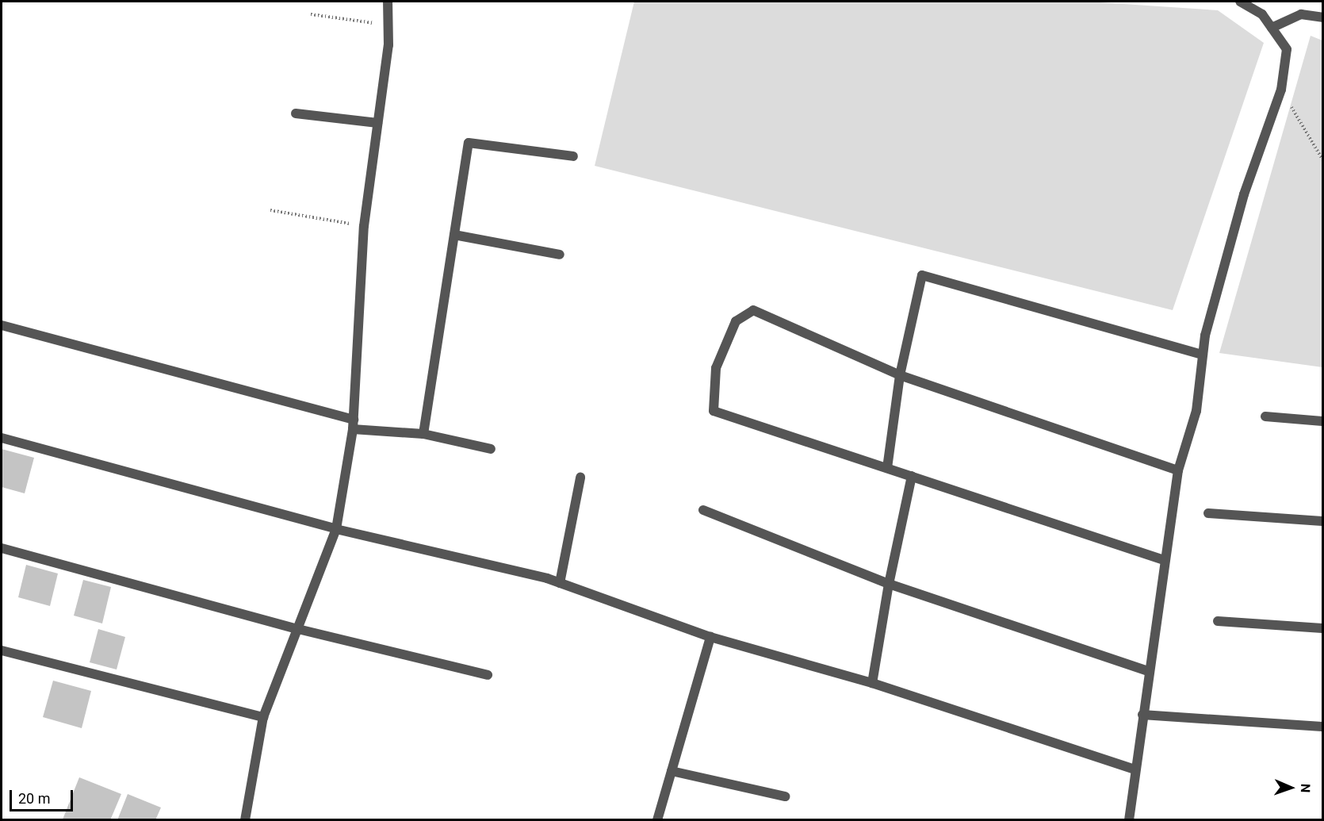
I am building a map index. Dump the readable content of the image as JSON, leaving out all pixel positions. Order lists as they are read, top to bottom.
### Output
{
  "scale_bar": "20 m",
  "north": "right"
}
